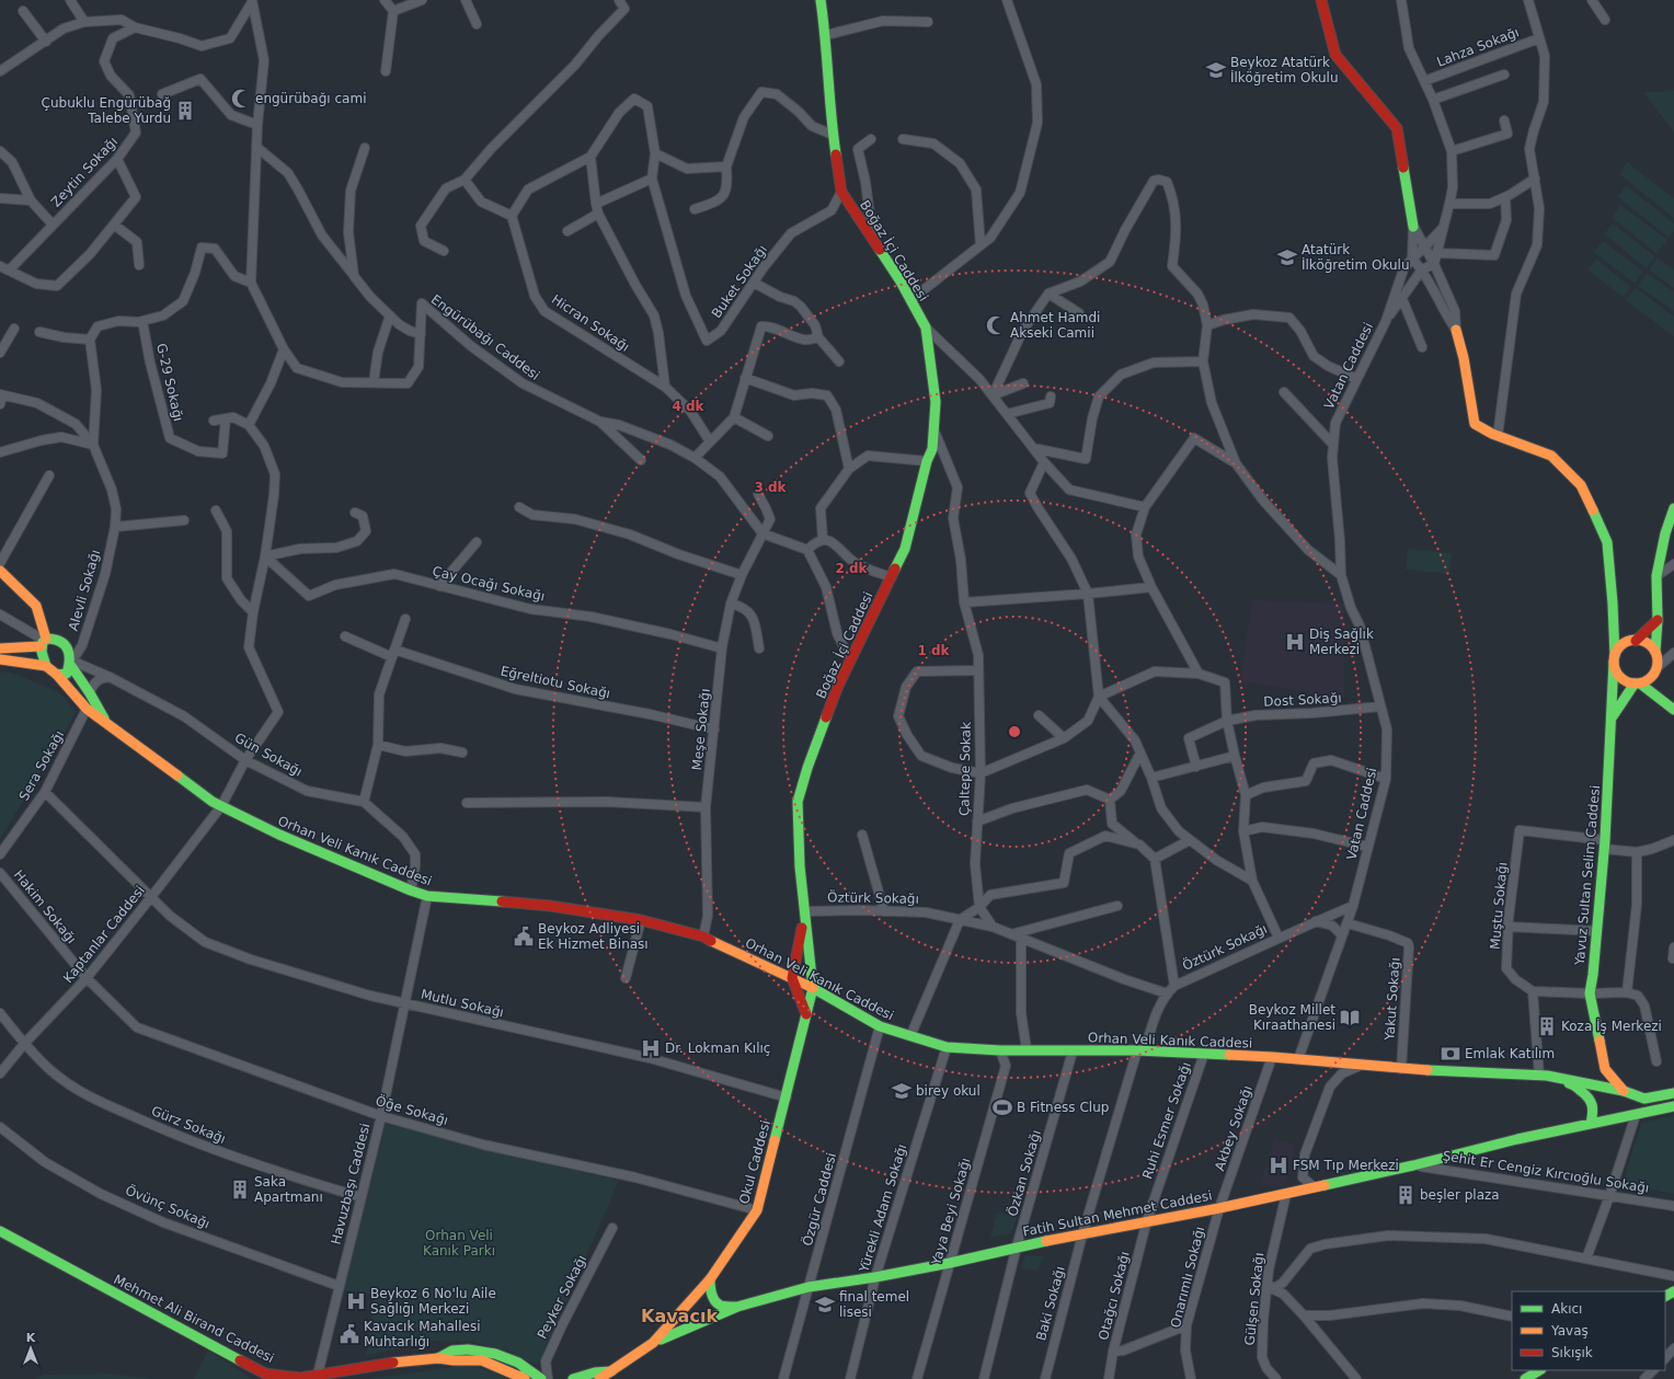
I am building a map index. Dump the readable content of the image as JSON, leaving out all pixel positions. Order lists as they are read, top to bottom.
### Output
{
  "streets": {
    "main road": [
      "Boğaz İçi Caddesi",
      "Orhan Veli Kanık Caddesi",
      "Yavuz Sultan Selim Caddesi",
      "Okul Caddesi",
      "Fatih Sultan Mehmet Caddesi",
      "Mehmet Ali Birand Caddesi"
    ],
    "street": [
      "Lahza Sokağı",
      "Zeytin Sokağı",
      "Buket Sokağı",
      "Hicran Sokağı",
      "Engürübağı Caddesi",
      "Vatan Caddesi",
      "G-29 Sokağı",
      "Çay Ocağı Sokağı",
      "Alevli Sokağı",
      "Eğreltiotu Sokağı",
      "Dost Sokağı",
      "Meşe Sokağı",
      "Gün Sokağı",
      "Sera Sokağı",
      "Çaltepe Sokak",
      "Öztürk Sokağı",
      "Muştu Sokağı",
      "Hakim Sokağı",
      "Kaptanlar Caddesi",
      "Yakut Sokağı",
      "Mutlu Sokağı",
      "Öḡe Sokağı",
      "Ruhi Esmer Sokağı",
      "Gürz Sokağı",
      "Akbey Sokağı",
      "Şehit Er Cengiz Kırcıoğlu Sokağı",
      "Özkan Sokağı",
      "Havuzbaşı Caddesi",
      "Özgür Caddesi",
      "Övünç Sokağı",
      "Yürekli Adam Sokağı",
      "Yaya Beyi Sokağı",
      "Onarımlı Sokağı",
      "Otağcı Sokağı",
      "Peyker Sokağı",
      "Gülşen Sokağı",
      "Baki Sokağı"
    ]
  },
  "crossings": [
    ["Boğaz İçi Caddesi", "Buket Sokağı"],
    ["Boğaz İçi Caddesi", "Çaltepe Sokak"],
    ["Boğaz İçi Caddesi", "Orhan Veli Kanık Caddesi"],
    ["Boğaz İçi Caddesi", "Öztürk Sokağı"],
    ["Boğaz İçi Caddesi", "Okul Caddesi"],
    ["Engürübağı Caddesi", "Meşe Sokağı"],
    ["Vatan Caddesi", "Dost Sokağı"],
    ["Vatan Caddesi", "Orhan Veli Kanık Caddesi"],
    ["Vatan Caddesi", "Öztürk Sokağı"],
    ["Vatan Caddesi", "Yakut Sokağı"],
    ["Çay Ocağı Sokağı", "Meşe Sokağı"],
    ["Alevli Sokağı", "Gün Sokağı"],
    ["Alevli Sokağı", "Orhan Veli Kanık Caddesi"],
    ["Eğreltiotu Sokağı", "Meşe Sokağı"],
    ["Meşe Sokağı", "Orhan Veli Kanık Caddesi"],
    ["Gün Sokağı", "Orhan Veli Kanık Caddesi"],
    ["Gün Sokağı", "Kaptanlar Caddesi"],
    ["Sera Sokağı", "Orhan Veli Kanık Caddesi"],
    ["Sera Sokağı", "Mutlu Sokağı"],
    ["Çaltepe Sokak", "Öztürk Sokağı"],
    ["Orhan Veli Kanık Caddesi", "Öztürk Sokağı"],
    ["Orhan Veli Kanık Caddesi", "Kaptanlar Caddesi"],
    ["Orhan Veli Kanık Caddesi", "Yakut Sokağı"],
    ["Orhan Veli Kanık Caddesi", "Ruhi Esmer Sokağı"],
    ["Orhan Veli Kanık Caddesi", "Akbey Sokağı"],
    ["Orhan Veli Kanık Caddesi", "Okul Caddesi"],
    ["Orhan Veli Kanık Caddesi", "Özkan Sokağı"],
    ["Orhan Veli Kanık Caddesi", "Havuzbaşı Caddesi"],
    ["Orhan Veli Kanık Caddesi", "Özgür Caddesi"],
    ["Orhan Veli Kanık Caddesi", "Yürekli Adam Sokağı"],
    ["Orhan Veli Kanık Caddesi", "Yaya Beyi Sokağı"],
    ["Orhan Veli Kanık Caddesi", "Baki Sokağı"],
    ["Yavuz Sultan Selim Caddesi", "Muştu Sokağı"],
    ["Öztürk Sokağı", "Baki Sokağı"],
    ["Hakim Sokağı", "Kaptanlar Caddesi"],
    ["Hakim Sokağı", "Öḡe Sokağı"],
    ["Kaptanlar Caddesi", "Mutlu Sokağı"],
    ["Kaptanlar Caddesi", "Öḡe Sokağı"],
    ["Kaptanlar Caddesi", "Gürz Sokağı"],
    ["Mutlu Sokağı", "Okul Caddesi"],
    ["Mutlu Sokağı", "Havuzbaşı Caddesi"],
    ["Öḡe Sokağı", "Okul Caddesi"],
    ["Öḡe Sokağı", "Havuzbaşı Caddesi"],
    ["Ruhi Esmer Sokağı", "Fatih Sultan Mehmet Caddesi"],
    ["Ruhi Esmer Sokağı", "Otağcı Sokağı"],
    ["Gürz Sokağı", "Havuzbaşı Caddesi"],
    ["Akbey Sokağı", "Fatih Sultan Mehmet Caddesi"],
    ["Akbey Sokağı", "Onarımlı Sokağı"],
    ["Okul Caddesi", "Fatih Sultan Mehmet Caddesi"],
    ["Şehit Er Cengiz Kırcıoğlu Sokağı", "Fatih Sultan Mehmet Caddesi"],
    ["Özkan Sokağı", "Fatih Sultan Mehmet Caddesi"],
    ["Havuzbaşı Caddesi", "Övünç Sokağı"],
    ["Havuzbaşı Caddesi", "Mehmet Ali Birand Caddesi"],
    ["Özgür Caddesi", "Fatih Sultan Mehmet Caddesi"],
    ["Yürekli Adam Sokağı", "Fatih Sultan Mehmet Caddesi"],
    ["Yaya Beyi Sokağı", "Fatih Sultan Mehmet Caddesi"],
    ["Fatih Sultan Mehmet Caddesi", "Onarımlı Sokağı"],
    ["Fatih Sultan Mehmet Caddesi", "Otağcı Sokağı"],
    ["Fatih Sultan Mehmet Caddesi", "Gülşen Sokağı"],
    ["Fatih Sultan Mehmet Caddesi", "Baki Sokağı"],
    ["Peyker Sokağı", "Mehmet Ali Birand Caddesi"]
  ],
  "districts": ["Kavacık"],
  "parks": ["Orhan Veli Kanık Parkı"],
  "places": {
    "school or university": [
      "Beykoz Atatürk İlköğretim Okulu",
      "Atatürk İlköğretim Okulu",
      "birey okul",
      "final temel lisesi"
    ],
    "mosque": ["engürübağı cami", "Ahmet Hamdi Akseki Camii"],
    "building": [
      "Çubuklu Engürübağ Talebe Yurdu",
      "Koza İş Merkezi",
      "Saka Apartmanı",
      "beşler plaza"
    ],
    "hospital": [
      "Diş Sağlık Merkezi",
      "Dr. Lokman Kılıç",
      "FSM Tıp Merkezi",
      "Beykoz 6 No'lu Aile Saḡlıḡı Merkezi"
    ],
    "public building": ["Beykoz Adliyesi Ek Hizmet Binası", "Kavacık Mahallesi Muhtarlığı"],
    "library": ["Beykoz Millet Kıraathanesi"],
    "bank": ["Emlak Katılım"],
    "sports": ["B Fitness Clup"]
  },
  "legend": ["Akıcı", "Yavaş", "Sıkışık"],
  "north": "top",
  "rings": [
    "4 dk",
    "3 dk",
    "2 dk",
    "1 dk"
  ]
}
